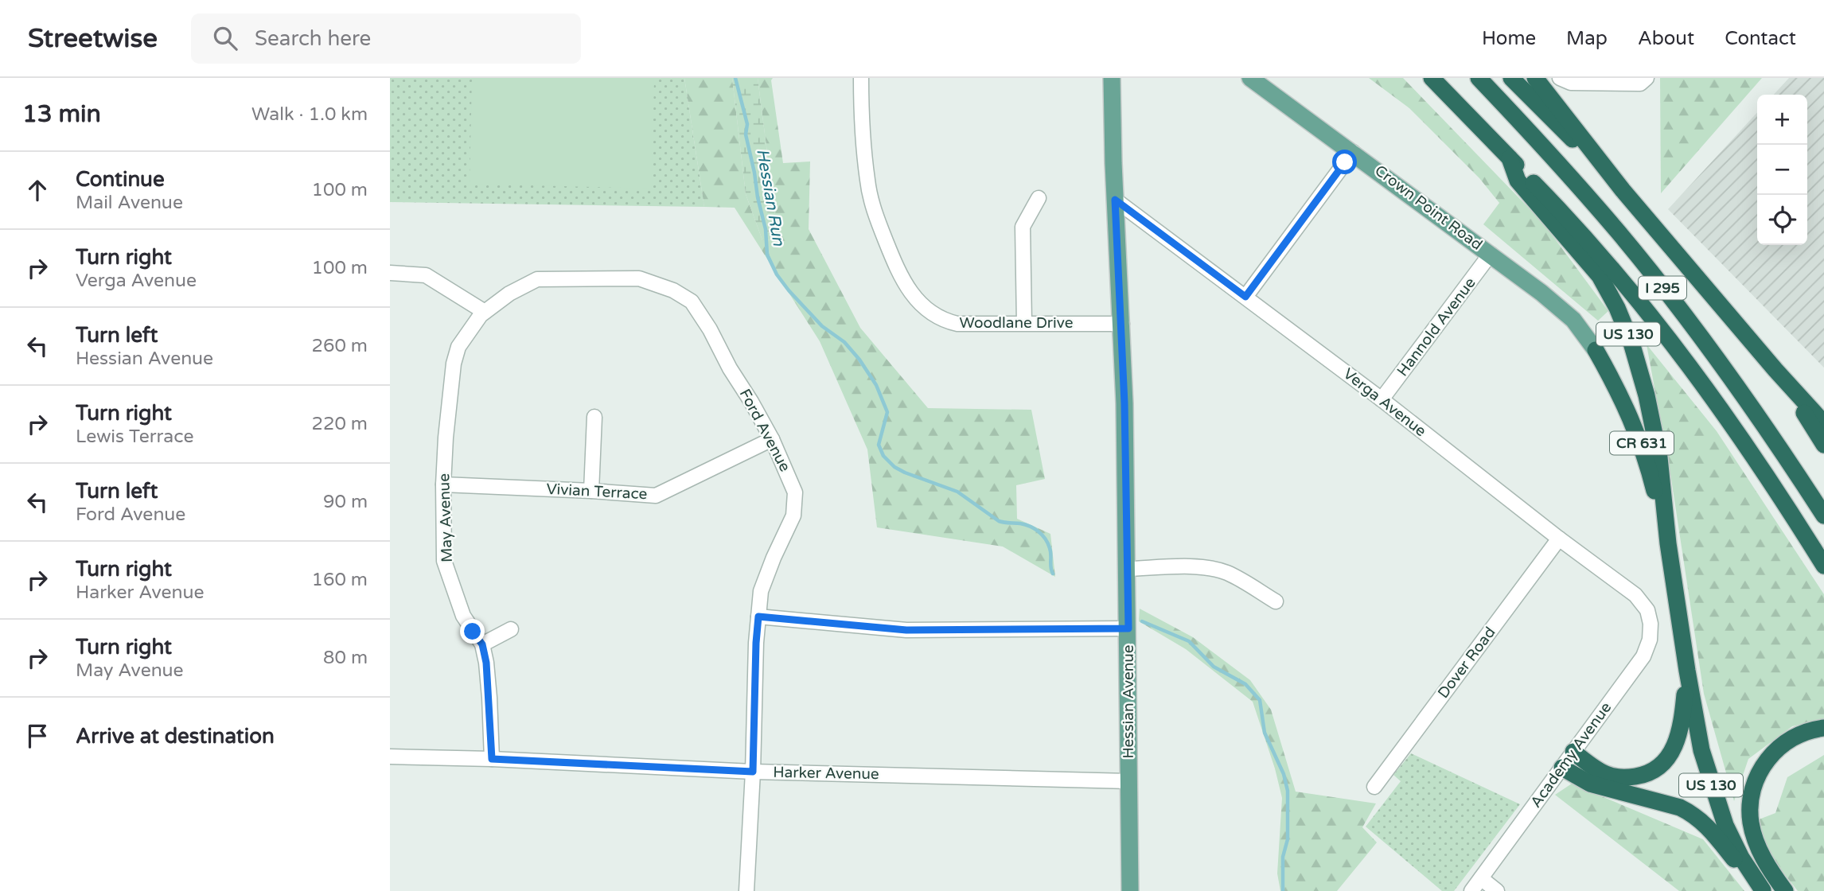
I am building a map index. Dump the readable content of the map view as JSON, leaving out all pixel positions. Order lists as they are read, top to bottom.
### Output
{
  "streets": {
    "highway": ["I 295", "US 130", "CR 631"],
    "main road": ["Crown Point Road", "Hessian Avenue"],
    "street": [
      "Woodlane Drive",
      "Hannold Avenue",
      "Verga Avenue",
      "Ford Avenue",
      "Vivian Terrace",
      "May Avenue",
      "Dover Road",
      "Academy Avenue",
      "Harker Avenue"
    ]
  },
  "crossings": [
    ["Crown Point Road", "Hannold Avenue"],
    ["Crown Point Road", "CR 631"],
    ["I 295", "US 130"],
    ["Woodlane Drive", "Hessian Avenue"],
    ["Hannold Avenue", "Verga Avenue"],
    ["US 130", "CR 631"],
    ["Verga Avenue", "Dover Road"],
    ["Verga Avenue", "Hessian Avenue"],
    ["Verga Avenue", "Academy Avenue"],
    ["Ford Avenue", "Vivian Terrace"],
    ["Ford Avenue", "May Avenue"],
    ["Ford Avenue", "Harker Avenue"],
    ["Vivian Terrace", "May Avenue"],
    ["May Avenue", "Harker Avenue"],
    ["Hessian Avenue", "Harker Avenue"]
  ],
  "water": ["Hessian Run"],
  "page": {
    "header": "Streetwise",
    "search": "Search here",
    "nav": [
      "Home",
      "Map",
      "About",
      "Contact"
    ],
    "heading": ["13 min", "Walk · 1.0 km"],
    "map_buttons": ["+", "−"],
    "list": [
      ["Continue", "Mail Avenue", "100 m"],
      ["Turn right", "Verga Avenue", "100 m"],
      ["Turn left", "Hessian Avenue", "260 m"],
      ["Turn right", "Lewis Terrace", "220 m"],
      ["Turn left", "Ford Avenue", "90 m"],
      ["Turn right", "Harker Avenue", "160 m"],
      ["Turn right", "May Avenue", "80 m"],
      "Arrive at destination"
    ]
  }
}
